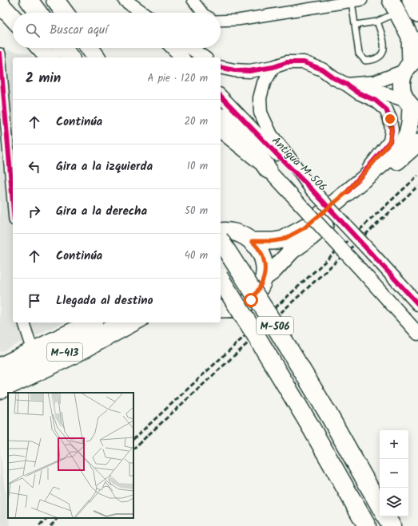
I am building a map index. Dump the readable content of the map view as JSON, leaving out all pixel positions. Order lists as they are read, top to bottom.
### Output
{
  "streets": {
    "highway": ["M-506"],
    "main road": ["M-413"],
    "street": ["Antigua M-506"]
  },
  "page": {
    "search": "Buscar aquí",
    "heading": ["2 min", "A pie · 120 m"],
    "list": [
      ["Continúa", "20 m"],
      ["Gira a la izquierda", "10 m"],
      ["Gira a la derecha", "50 m"],
      ["Continúa", "40 m"],
      "Llegada al destino"
    ],
    "map_buttons": ["+", "−"]
  }
}
